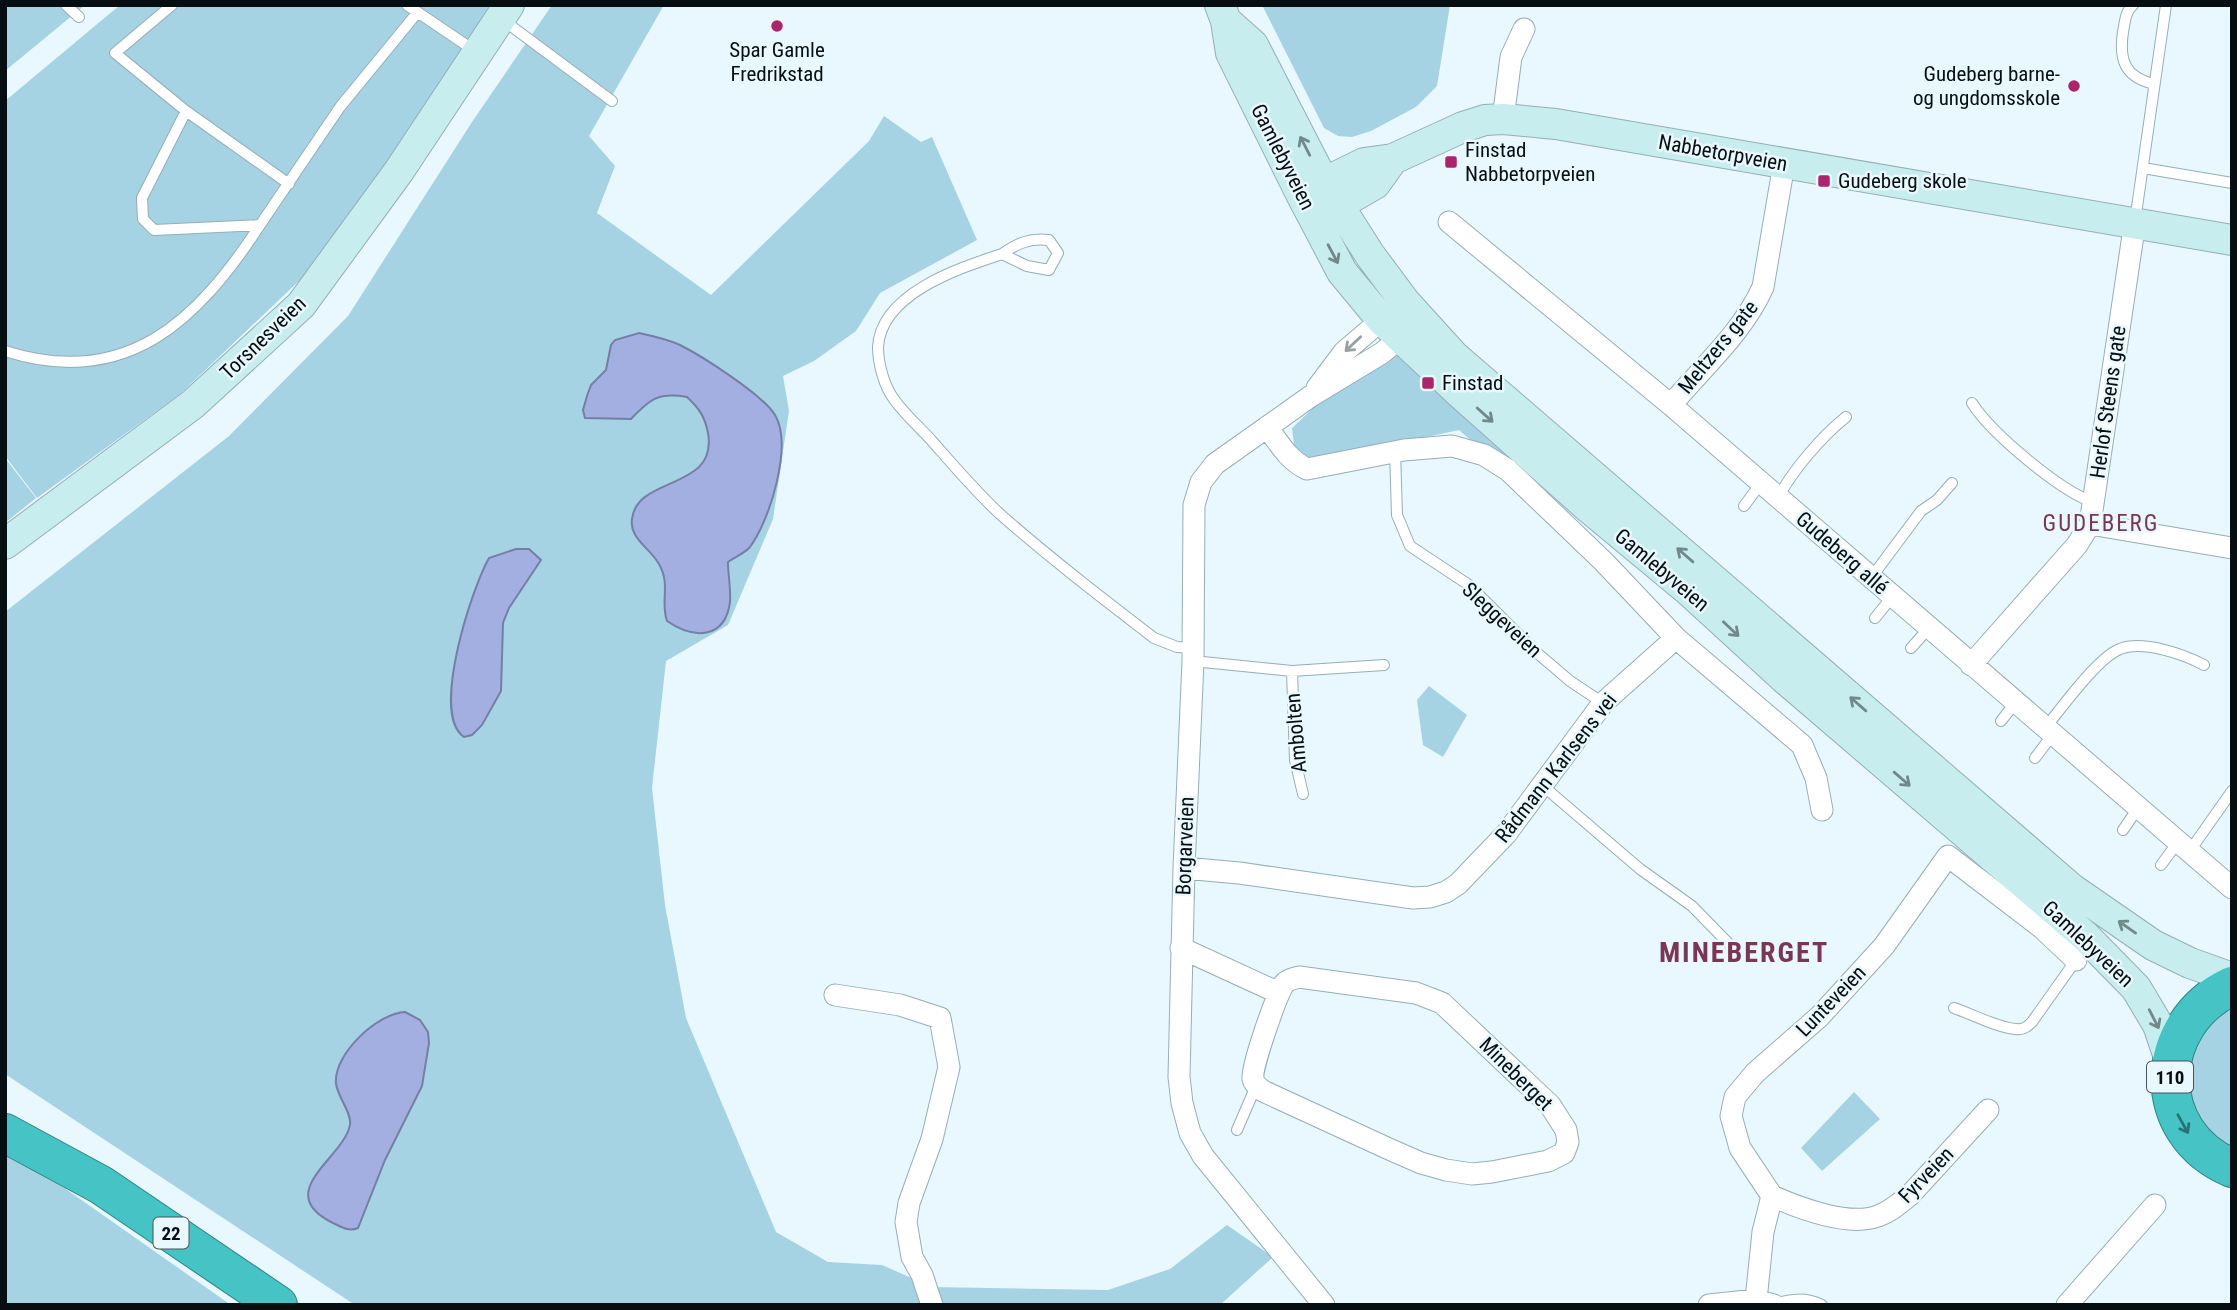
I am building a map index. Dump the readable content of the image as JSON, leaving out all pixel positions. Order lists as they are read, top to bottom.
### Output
{
  "streets": {
    "highway": ["110", "22"],
    "street": [
      "Nabbetorpveien",
      "Gamlebyveien",
      "Torsnesveien",
      "Meltzers gate",
      "Herlof Steens gate",
      "Gudeberg allé",
      "Rådmann Karlsens vei",
      "Borgarveien",
      "Lunteveien",
      "Mineberget",
      "Fyrveien"
    ],
    "lane": ["Sleggeveien", "Ambolten"]
  },
  "crossings": [
    ["Nabbetorpveien", "Gamlebyveien"],
    ["Nabbetorpveien", "Meltzers gate"],
    ["Nabbetorpveien", "Herlof Steens gate"],
    ["Gamlebyveien", "Borgarveien"],
    ["Gamlebyveien", "110"],
    ["Meltzers gate", "Gudeberg allé"],
    ["Herlof Steens gate", "Gudeberg allé"],
    ["Sleggeveien", "Rådmann Karlsens vei"],
    ["Ambolten", "Borgarveien"],
    ["Rådmann Karlsens vei", "Borgarveien"],
    ["Lunteveien", "Fyrveien"]
  ],
  "districts": ["GUDEBERG", "MINEBERGET"],
  "places": {
    "other": ["Spar Gamle Fredrikstad", "Gudeberg barne- og ungdomsskole"],
    "transit": ["Finstad Nabbetorpveien", "Gudeberg skole", "Finstad"]
  }
}
